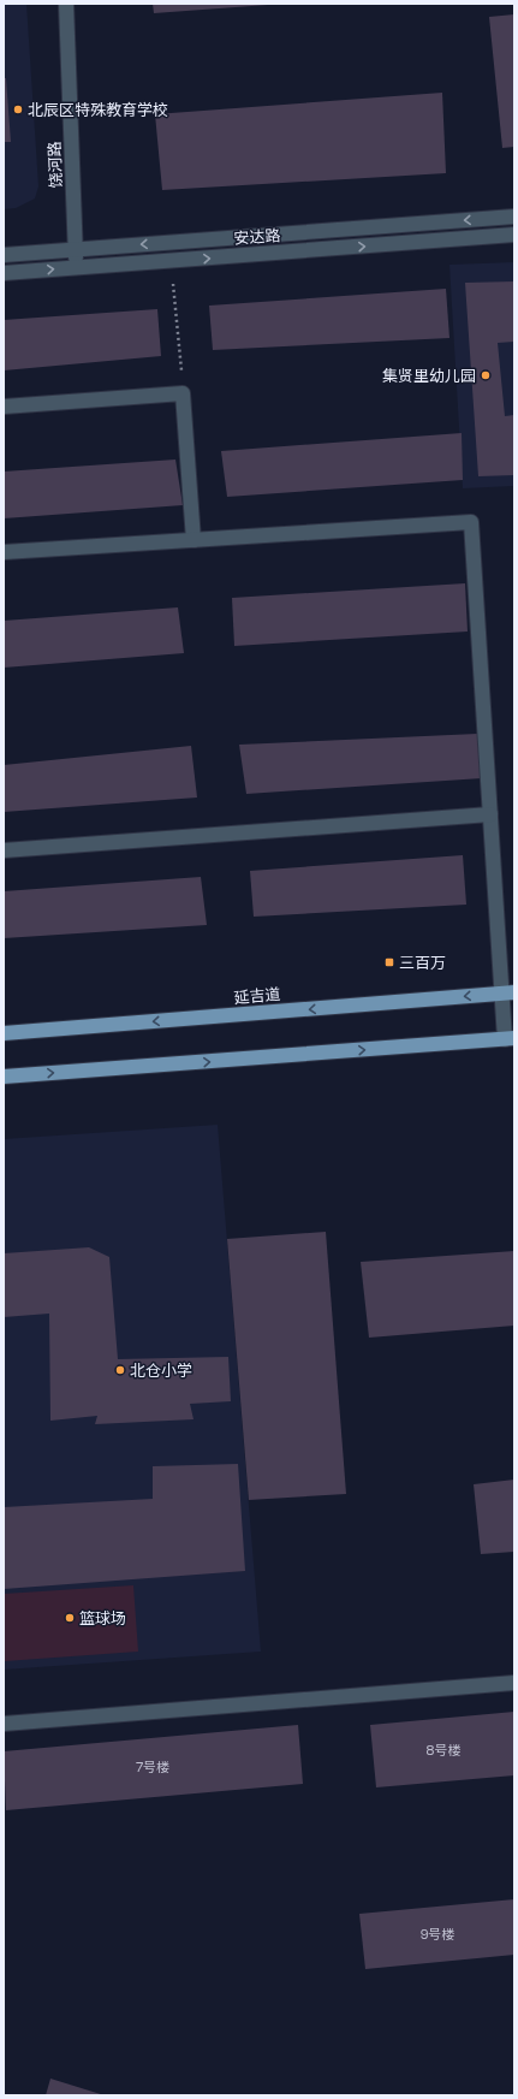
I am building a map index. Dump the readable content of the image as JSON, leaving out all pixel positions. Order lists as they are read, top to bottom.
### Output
{
  "streets": {
    "main road": ["延吉道"],
    "street": ["饶河路", "安达路"]
  },
  "crossings": [
    ["饶河路", "安达路"]
  ],
  "places": {
    "other": [
      "北辰区特殊教育学校",
      "集贤里幼儿园",
      "北仓小学",
      "篮球场"
    ],
    "transit": ["三百万"]
  },
  "house_numbers": ["8号楼", "7号楼", "9号楼"]
}
